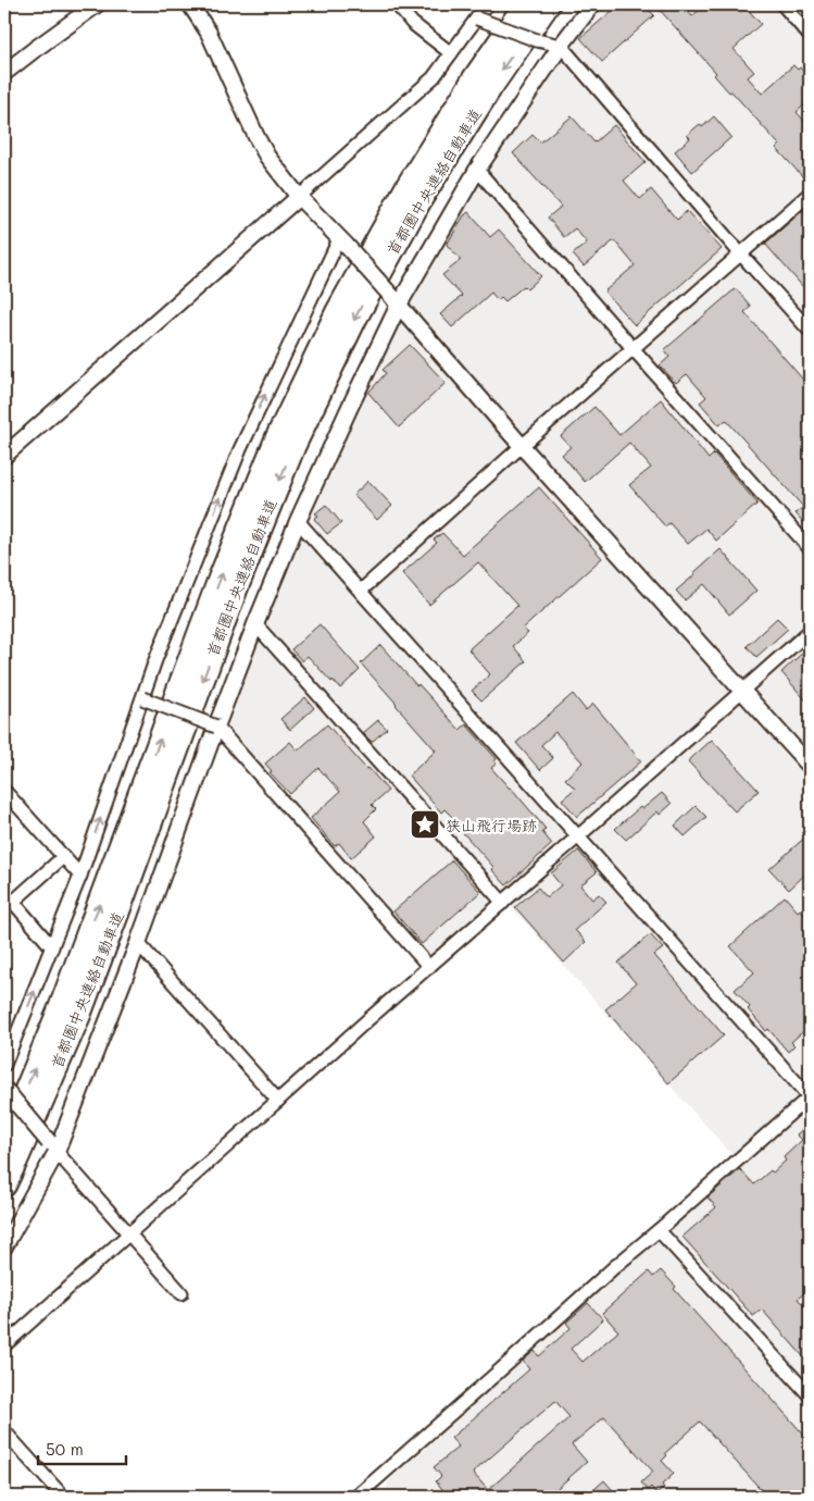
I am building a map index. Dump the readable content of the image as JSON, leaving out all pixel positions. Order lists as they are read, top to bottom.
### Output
{
  "streets": {
    "highway": ["首都圏中央連絡自動車道"]
  },
  "places": {
    "place": ["狭山飛行場跡"]
  },
  "scale_bar": "50 m"
}
